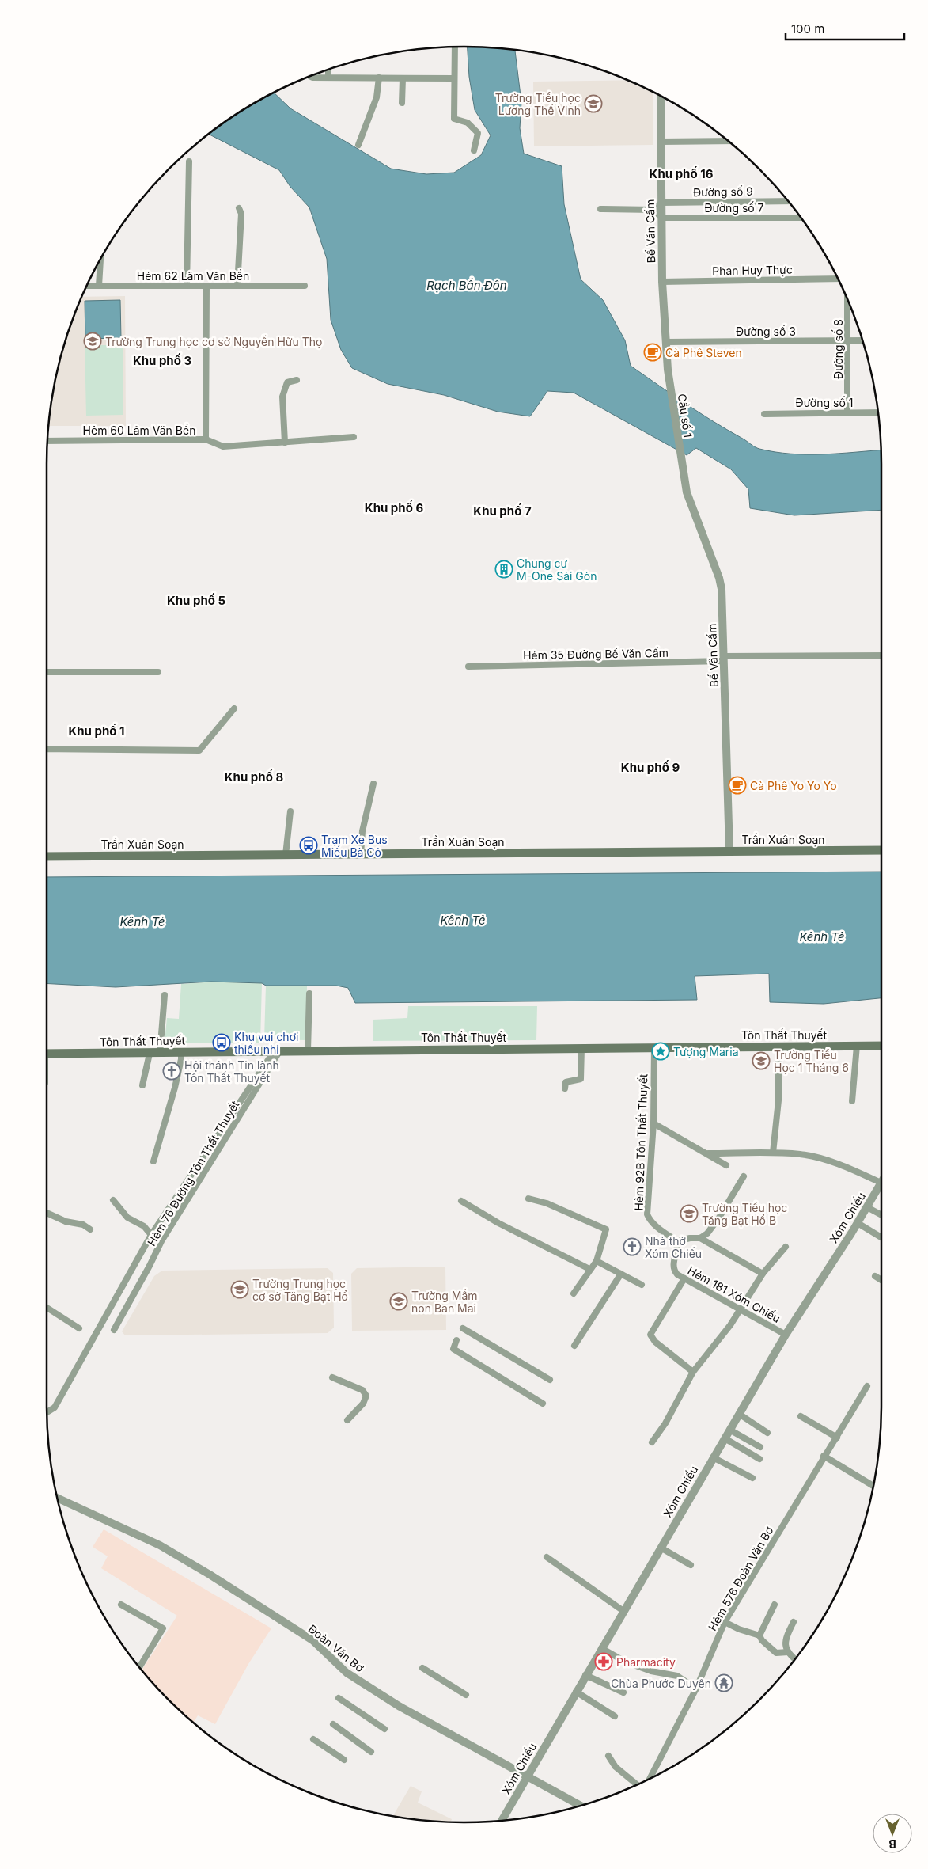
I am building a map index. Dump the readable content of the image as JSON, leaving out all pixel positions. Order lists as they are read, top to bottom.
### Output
{
  "streets": {
    "main road": ["Trần Xuân Soạn", "Tôn Thất Thuyết"],
    "street": [
      "Đường số 9",
      "Đường số 7",
      "Bế Văn Cấm",
      "Phan Huy Thực",
      "Hẻm 62 Lâm Văn Bền",
      "Đường số 3",
      "Đường số 8",
      "Đường số 1",
      "Cầu số 1",
      "Hẻm 60 Lâm Văn Bền",
      "Hẻm 35 Đường Bế Văn Cấm",
      "Hẻm 92B Tôn Thất Thuyết",
      "Hẻm 76 Đường Tôn Thất Thuyết",
      "Xóm Chiếu",
      "Hẻm 181 Xóm Chiếu",
      "Hẻm 576 Đoàn Văn Bơ",
      "Đoàn Văn Bơ"
    ]
  },
  "crossings": [
    ["Đường số 9", "Bế Văn Cấm"],
    ["Đường số 7", "Bế Văn Cấm"],
    ["Bế Văn Cấm", "Phan Huy Thực"],
    ["Bế Văn Cấm", "Đường số 3"],
    ["Bế Văn Cấm", "Cầu số 1"],
    ["Bế Văn Cấm", "Hẻm 35 Đường Bế Văn Cấm"],
    ["Bế Văn Cấm", "Trần Xuân Soạn"],
    ["Đường số 3", "Đường số 8"],
    ["Đường số 8", "Đường số 1"],
    ["Tôn Thất Thuyết", "Hẻm 92B Tôn Thất Thuyết"],
    ["Tôn Thất Thuyết", "Hẻm 76 Đường Tôn Thất Thuyết"],
    ["Hẻm 92B Tôn Thất Thuyết", "Hẻm 181 Xóm Chiếu"],
    ["Xóm Chiếu", "Hẻm 181 Xóm Chiếu"],
    ["Xóm Chiếu", "Đoàn Văn Bơ"]
  ],
  "districts": [
    "Khu phố 16",
    "Khu phố 3",
    "Khu phố 6",
    "Khu phố 7",
    "Khu phố 5",
    "Khu phố 1",
    "Khu phố 9",
    "Khu phố 8"
  ],
  "water": ["Rạch Bần Đôn", "Kênh Tẻ"],
  "places": {
    "school or university": [
      "Trường Tiểu học Lương Thế Vinh",
      "Trường Trung học cơ sở Nguyễn Hữu Thọ",
      "Trường Tiểu Học 1 Tháng 6",
      "Trường Tiểu học Tăng Bạt Hổ B",
      "Trường Trung học cơ sở Tăng Bạt Hổ",
      "Trường Mầm non Ban Mai"
    ],
    "cafe": ["Cà Phê Steven", "Cà Phê Yo Yo Yo"],
    "building": ["Chung cư M-One Sài Gòn"],
    "bus stop": ["Trạm Xe Bus Miếu Bà Cô", "Khu vui chơi thiếu nhi"],
    "place": ["Tượng Maria"],
    "church": ["Hội thánh Tin lành Tôn Thất Thuyết", "Nhà thờ Xóm Chiếu"],
    "pharmacy": ["Pharmacity"],
    "temple": ["Chùa Phước Duyên"]
  },
  "scale_bar": "100 m",
  "north": "bottom"
}
